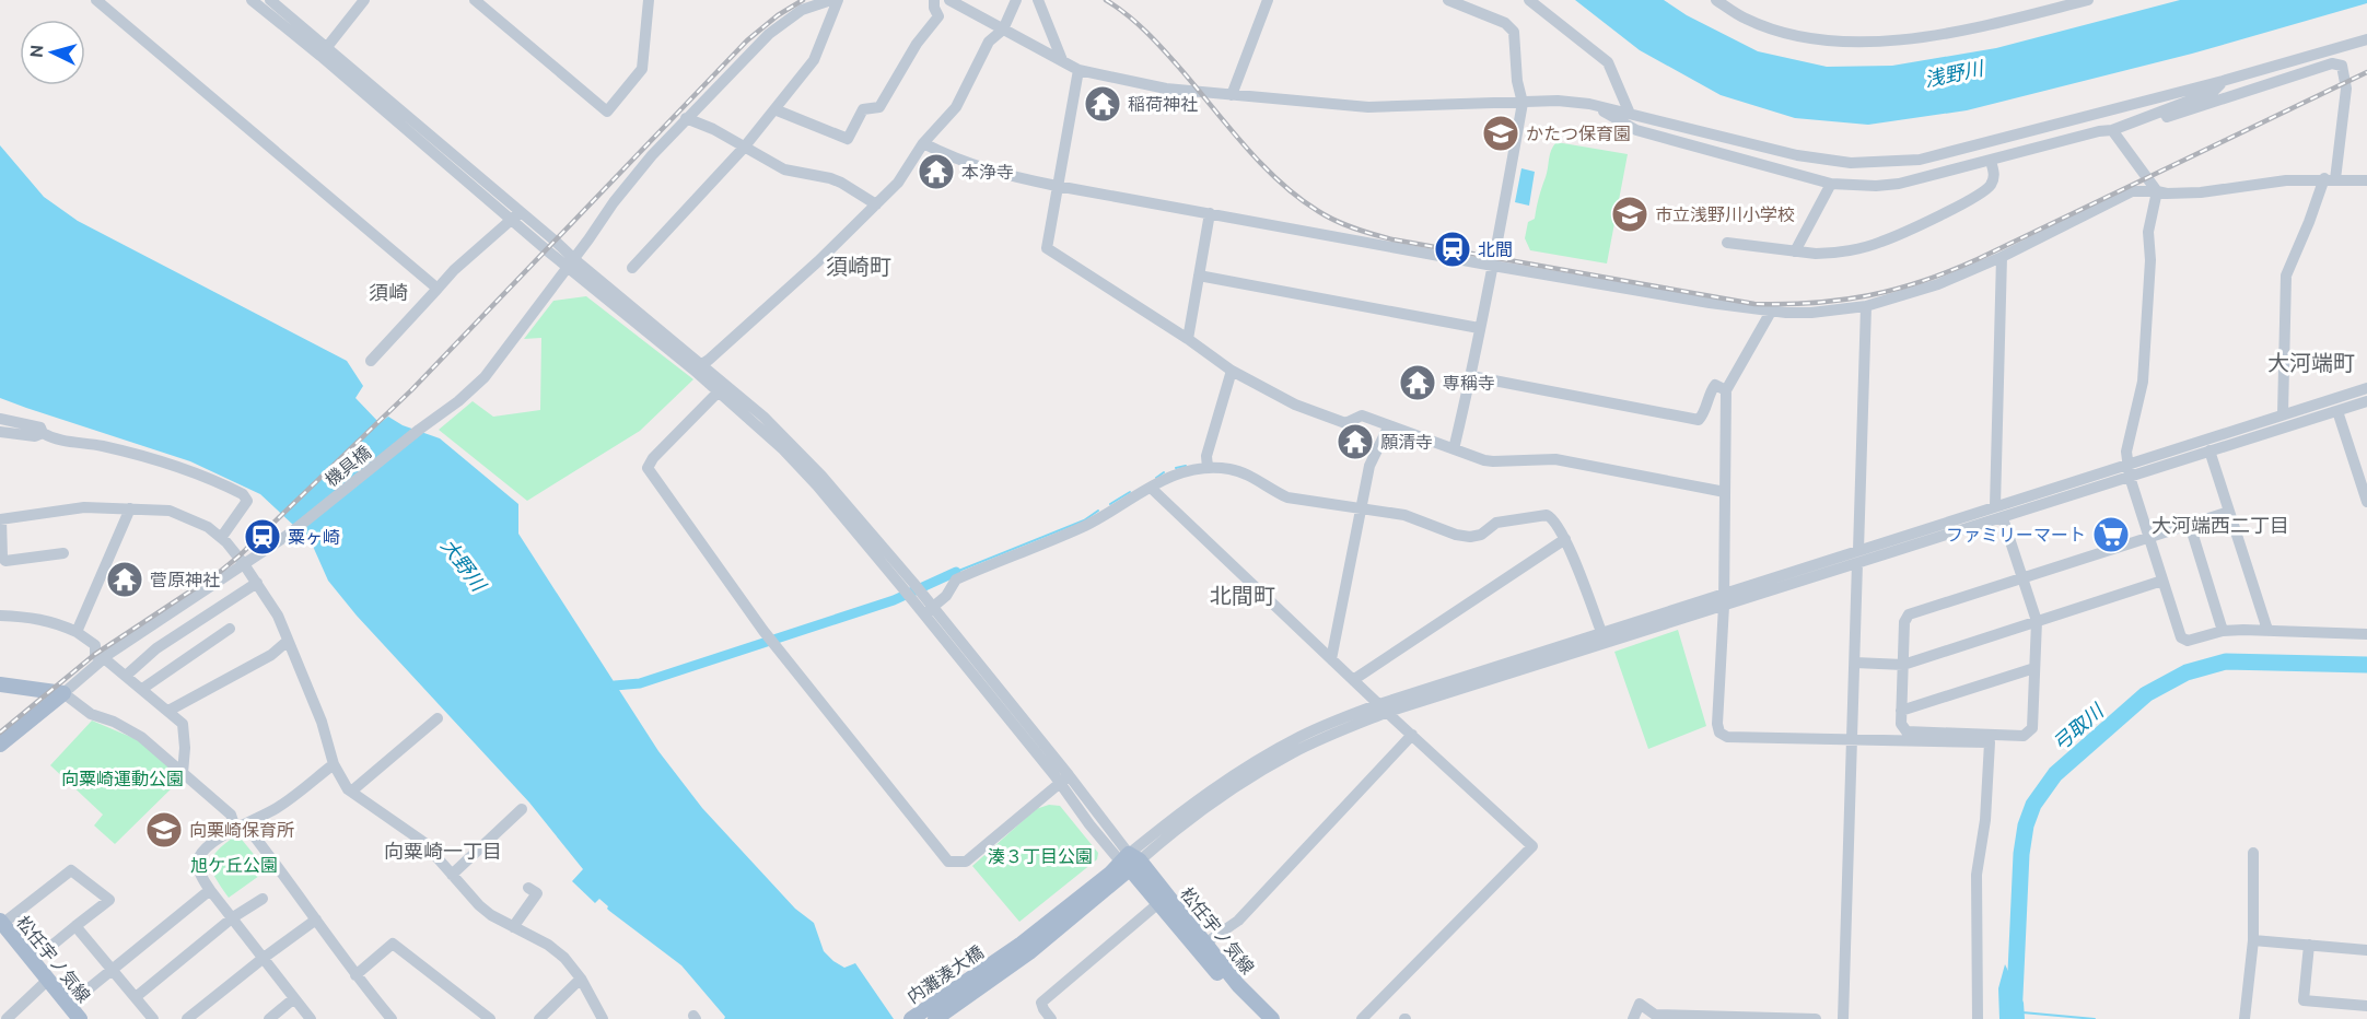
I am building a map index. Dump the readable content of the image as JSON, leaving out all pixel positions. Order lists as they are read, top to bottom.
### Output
{
  "streets": {
    "main road": ["松任宇ノ気線", "内灘湊大橋"],
    "street": ["機具橋"]
  },
  "districts": [
    "須崎町",
    "須崎",
    "大河端町",
    "大河端西二丁目",
    "北間町",
    "向粟崎一丁目"
  ],
  "water": ["浅野川", "大野川", "弓取川"],
  "parks": ["向粟崎運動公園", "湊３丁目公園", "旭ケ丘公園"],
  "places": {
    "temple": [
      "稲荷神社",
      "本浄寺",
      "専稱寺",
      "願清寺",
      "菅原神社"
    ],
    "school or university": ["かたつ保育園", "市立浅野川小学校", "向栗崎保育所"],
    "station": ["北間", "粟ヶ崎"],
    "supermarket": ["ファミリーマート"]
  },
  "north": "left"
}
